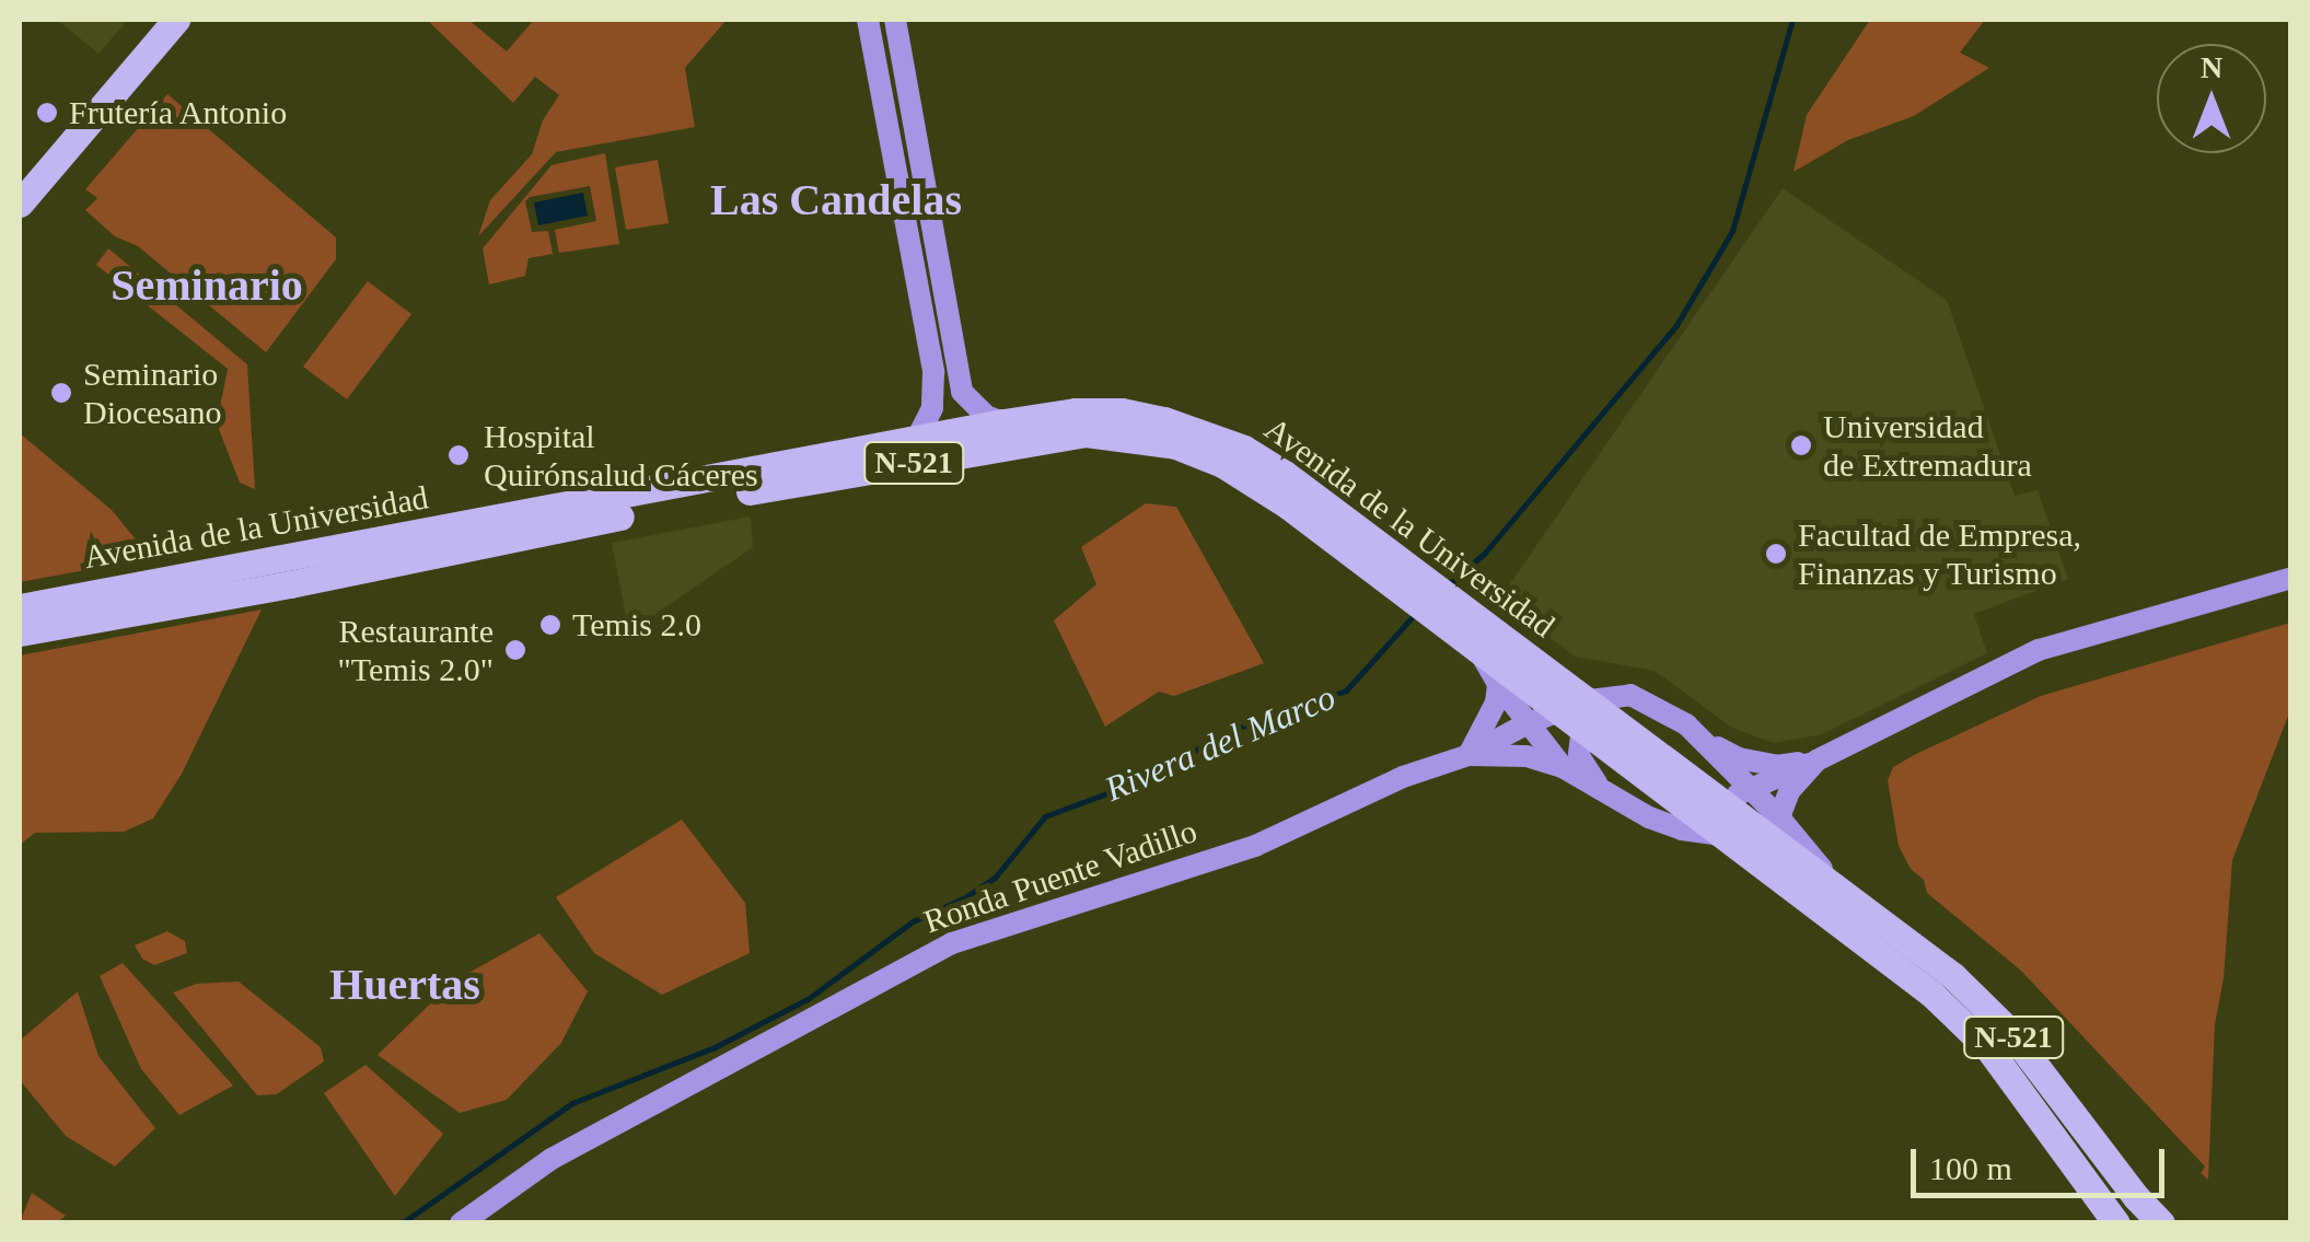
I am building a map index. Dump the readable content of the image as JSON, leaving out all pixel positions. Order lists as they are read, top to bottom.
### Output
{
  "streets": {
    "main road": ["N-521", "Avenida de la Universidad", "Ronda Puente Vadillo"]
  },
  "crossings": [
    ["Avenida de la Universidad", "Ronda Puente Vadillo"]
  ],
  "districts": ["Las Candelas", "Seminario", "Huertas"],
  "water": ["Rivera del Marco"],
  "places": [
    "Frutería Antonio",
    "Seminario Diocesano",
    "Universidad de Extremadura",
    "Hospital Quirónsalud Cáceres",
    "Facultad de Empresa, Finanzas y Turismo",
    "Temis 2.0",
    "Restaurante \"Temis 2.0\""
  ],
  "scale_bar": "100 m",
  "north": "top"
}
